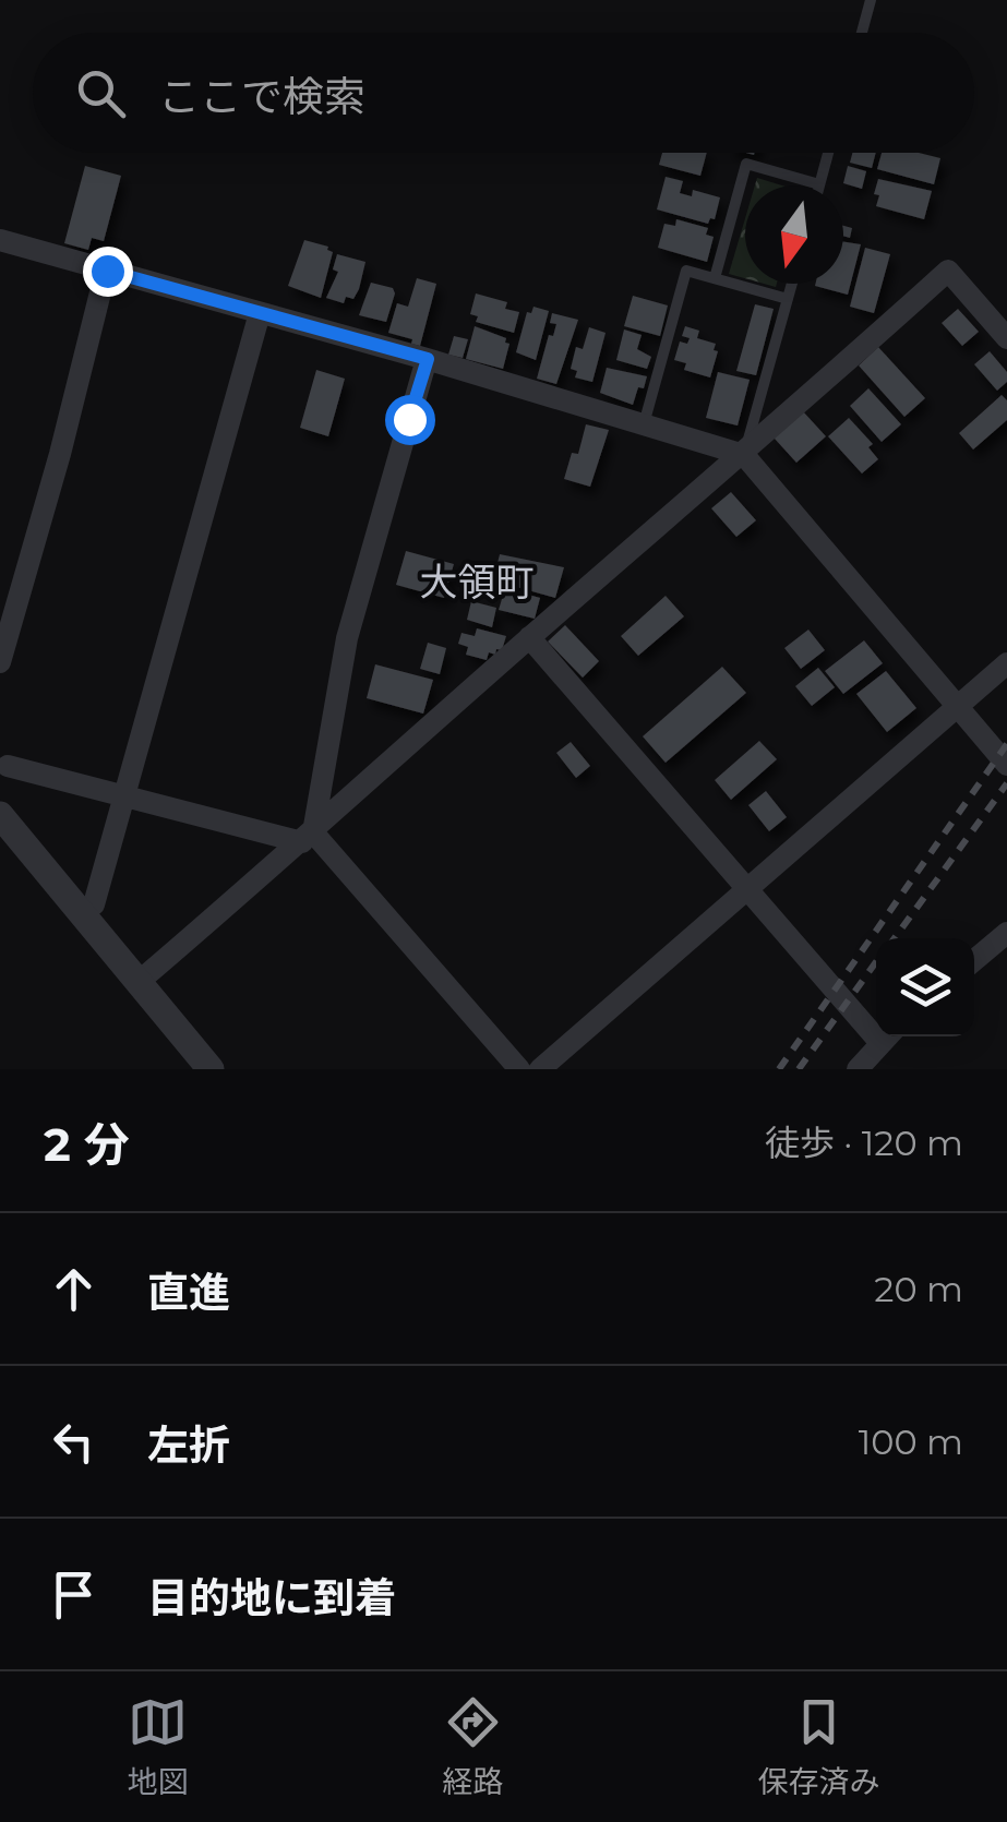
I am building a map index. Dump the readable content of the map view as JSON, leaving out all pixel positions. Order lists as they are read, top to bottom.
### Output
{
  "districts": ["大領町"],
  "north": "bottom",
  "page": {
    "search": "ここで検索",
    "heading": ["2 分", "徒歩 · 120 m"],
    "list": [
      ["直進", "20 m"],
      ["左折", "100 m"],
      "目的地に到着"
    ],
    "nav": ["地図", "経路", "保存済み"]
  }
}
